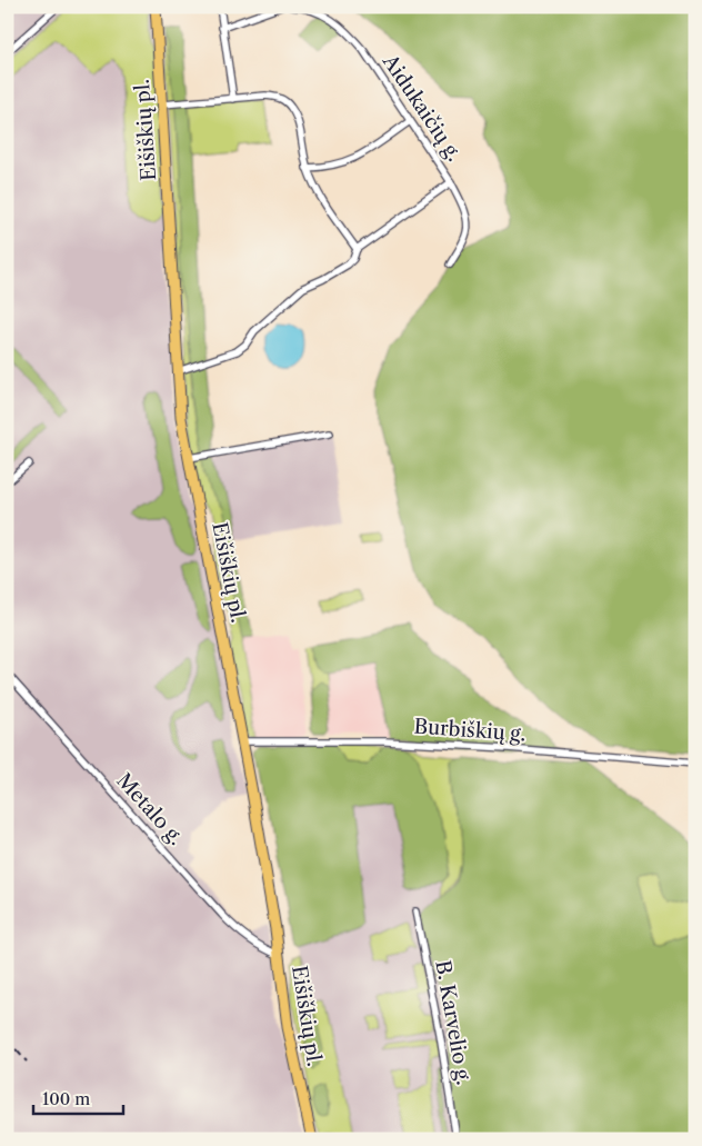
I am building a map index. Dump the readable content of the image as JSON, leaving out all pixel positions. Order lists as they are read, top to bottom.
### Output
{
  "streets": {
    "main road": ["Eišiškių pl."],
    "street": [
      "Aidukaičių g.",
      "Burbiškių g.",
      "Metalo g.",
      "B. Karvelio g."
    ]
  },
  "crossings": [
    ["Eišiškių pl.", "Burbiškių g."],
    ["Eišiškių pl.", "Metalo g."]
  ],
  "scale_bar": "100 m"
}
